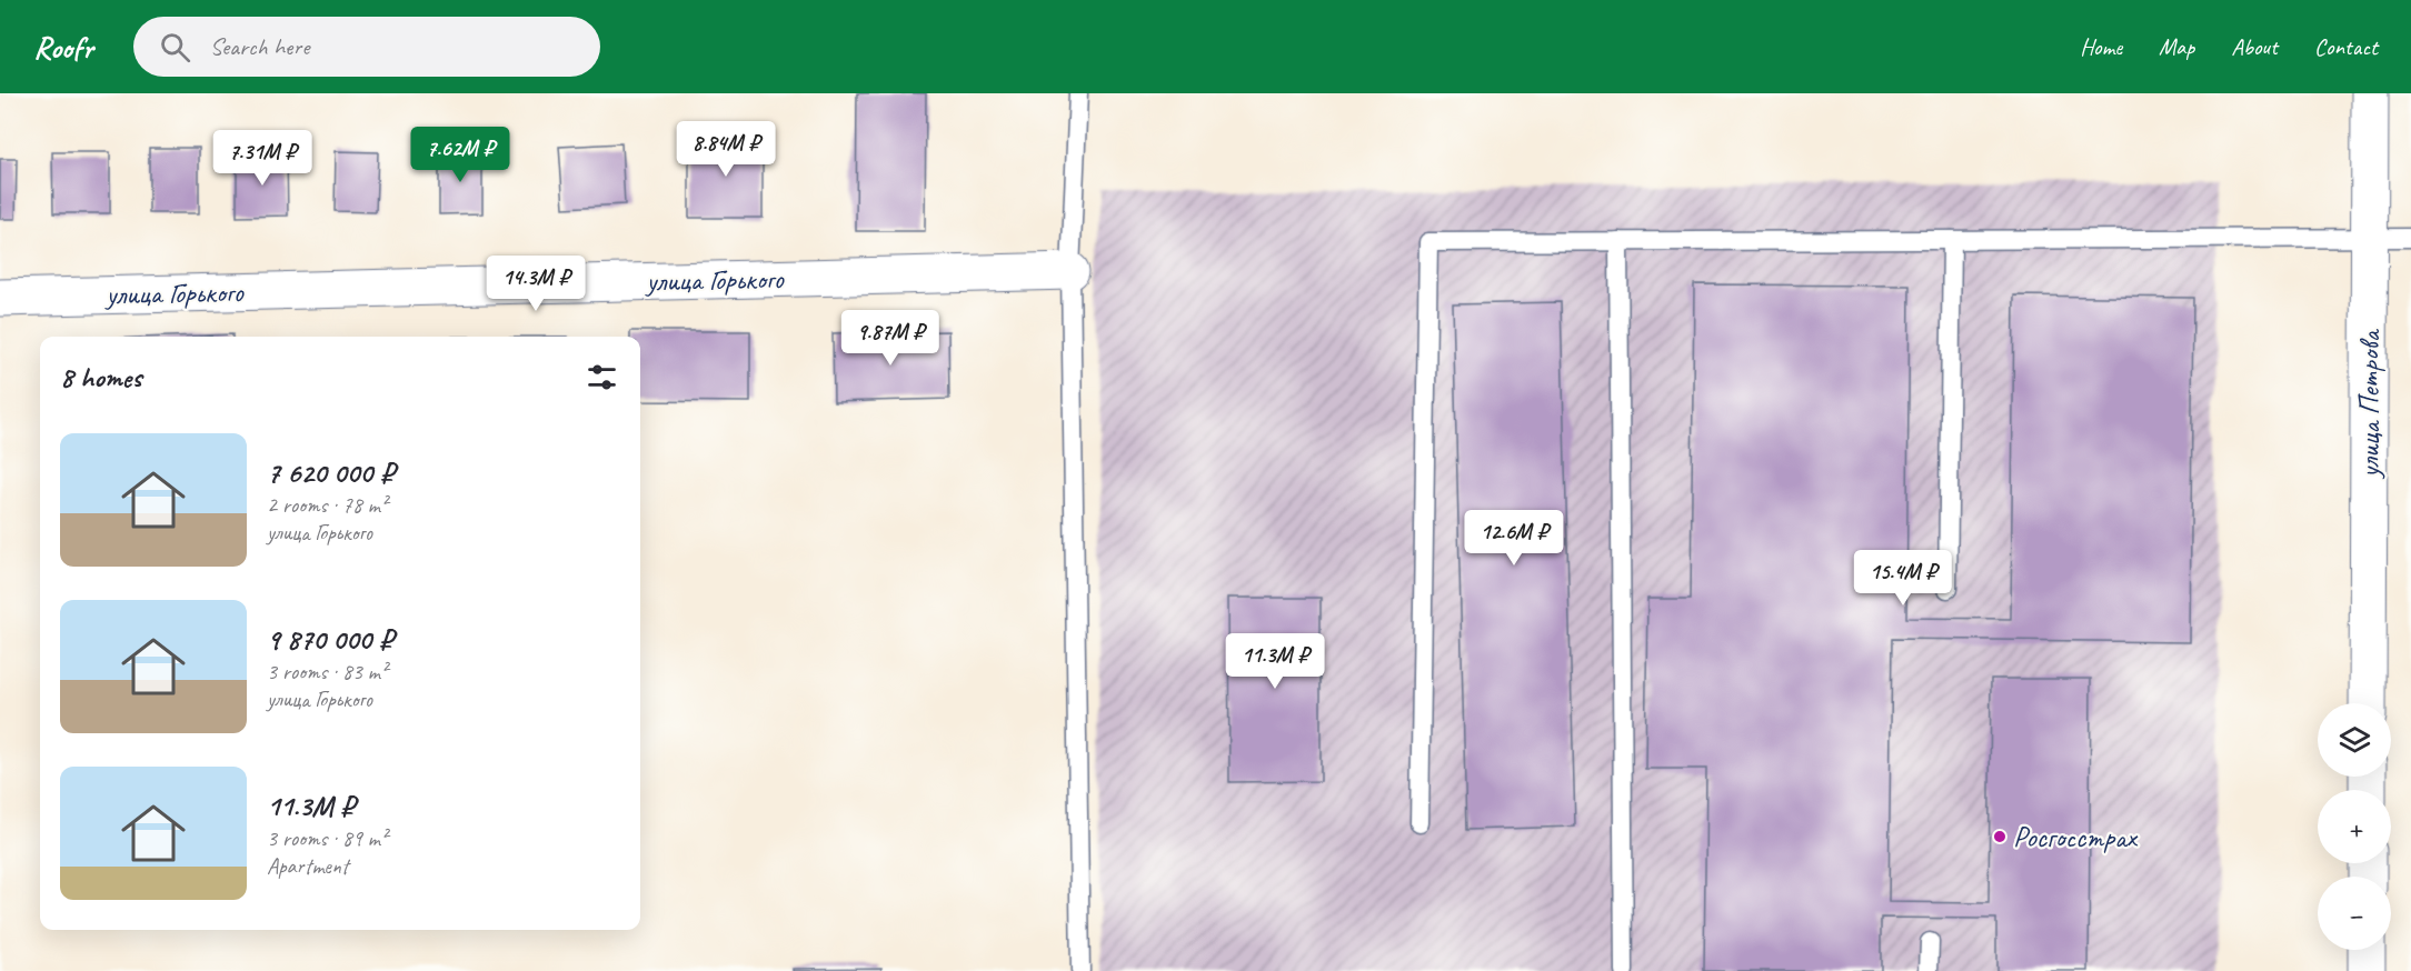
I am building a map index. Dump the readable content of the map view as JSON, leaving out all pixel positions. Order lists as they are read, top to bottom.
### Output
{
  "streets": {
    "street": ["улица Горького", "улица Петрова"]
  },
  "places": ["Росгосстрах"],
  "page": {
    "header": "Roofr",
    "search": "Search here",
    "nav": [
      "Home",
      "Map",
      "About",
      "Contact"
    ],
    "price": [
      "8.84M ₽",
      "7.62M ₽",
      "7.31M ₽",
      "14.3M ₽",
      "9.87M ₽",
      "12.6M ₽",
      "15.4M ₽",
      "11.3M ₽"
    ],
    "heading": "8 homes",
    "list": [
      {
        "name": "7 620 000 ₽",
        "note": "2 rooms · 78 m² · улица Горького"
      },
      {
        "name": "9 870 000 ₽",
        "note": "3 rooms · 83 m² · улица Горького"
      },
      {
        "name": "11.3M ₽",
        "note": "3 rooms · 89 m² · Apartment"
      }
    ],
    "map_buttons": ["+", "−"]
  }
}
